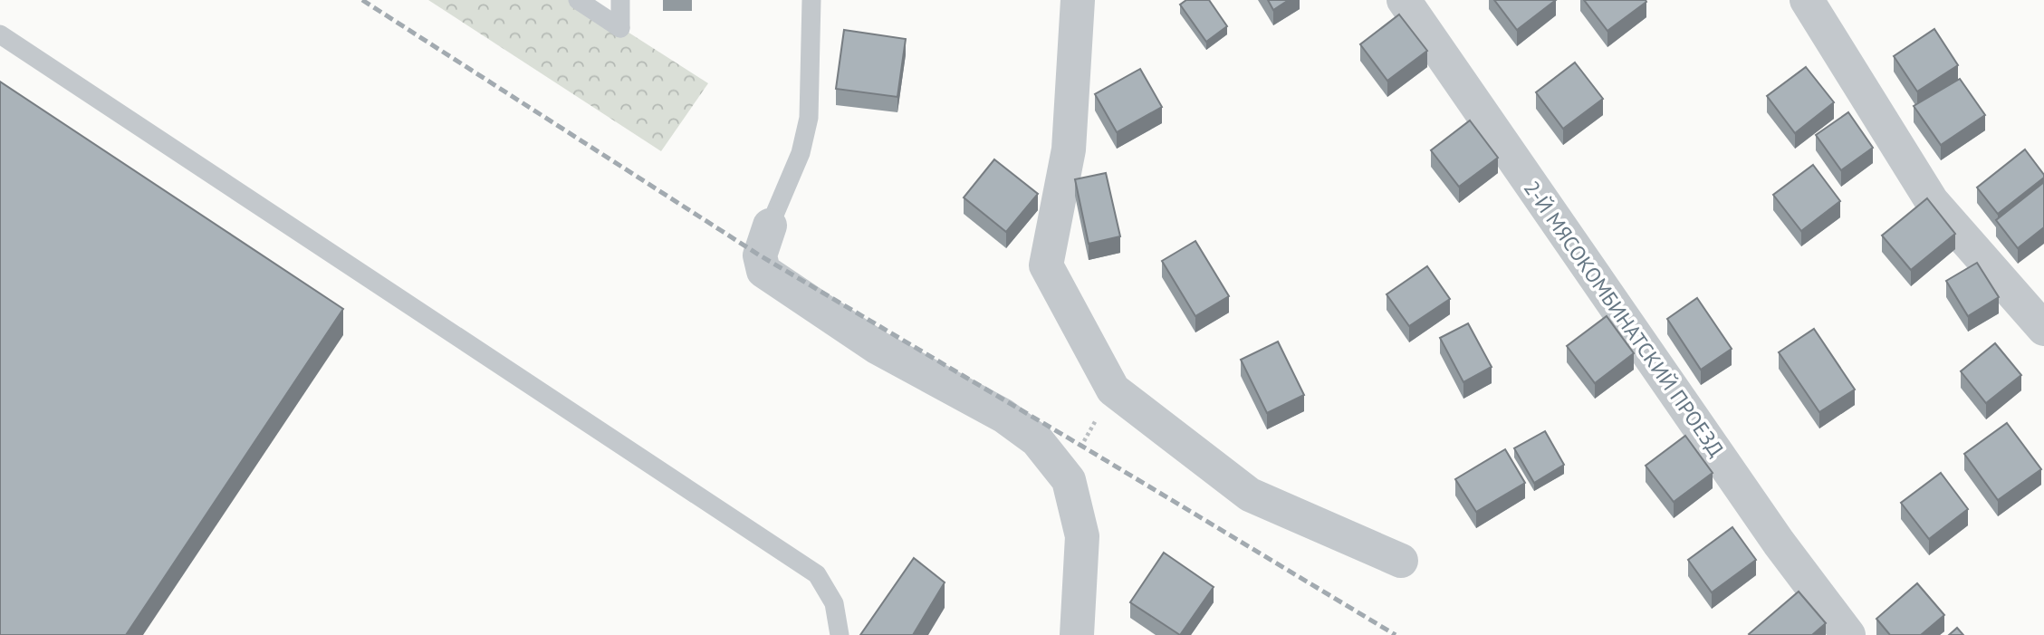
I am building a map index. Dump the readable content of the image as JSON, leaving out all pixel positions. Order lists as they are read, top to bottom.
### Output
{
  "streets": {
    "street": ["2-Й МЯСОКОМБИНАТСКИЙ ПРОЕЗД"]
  }
}
